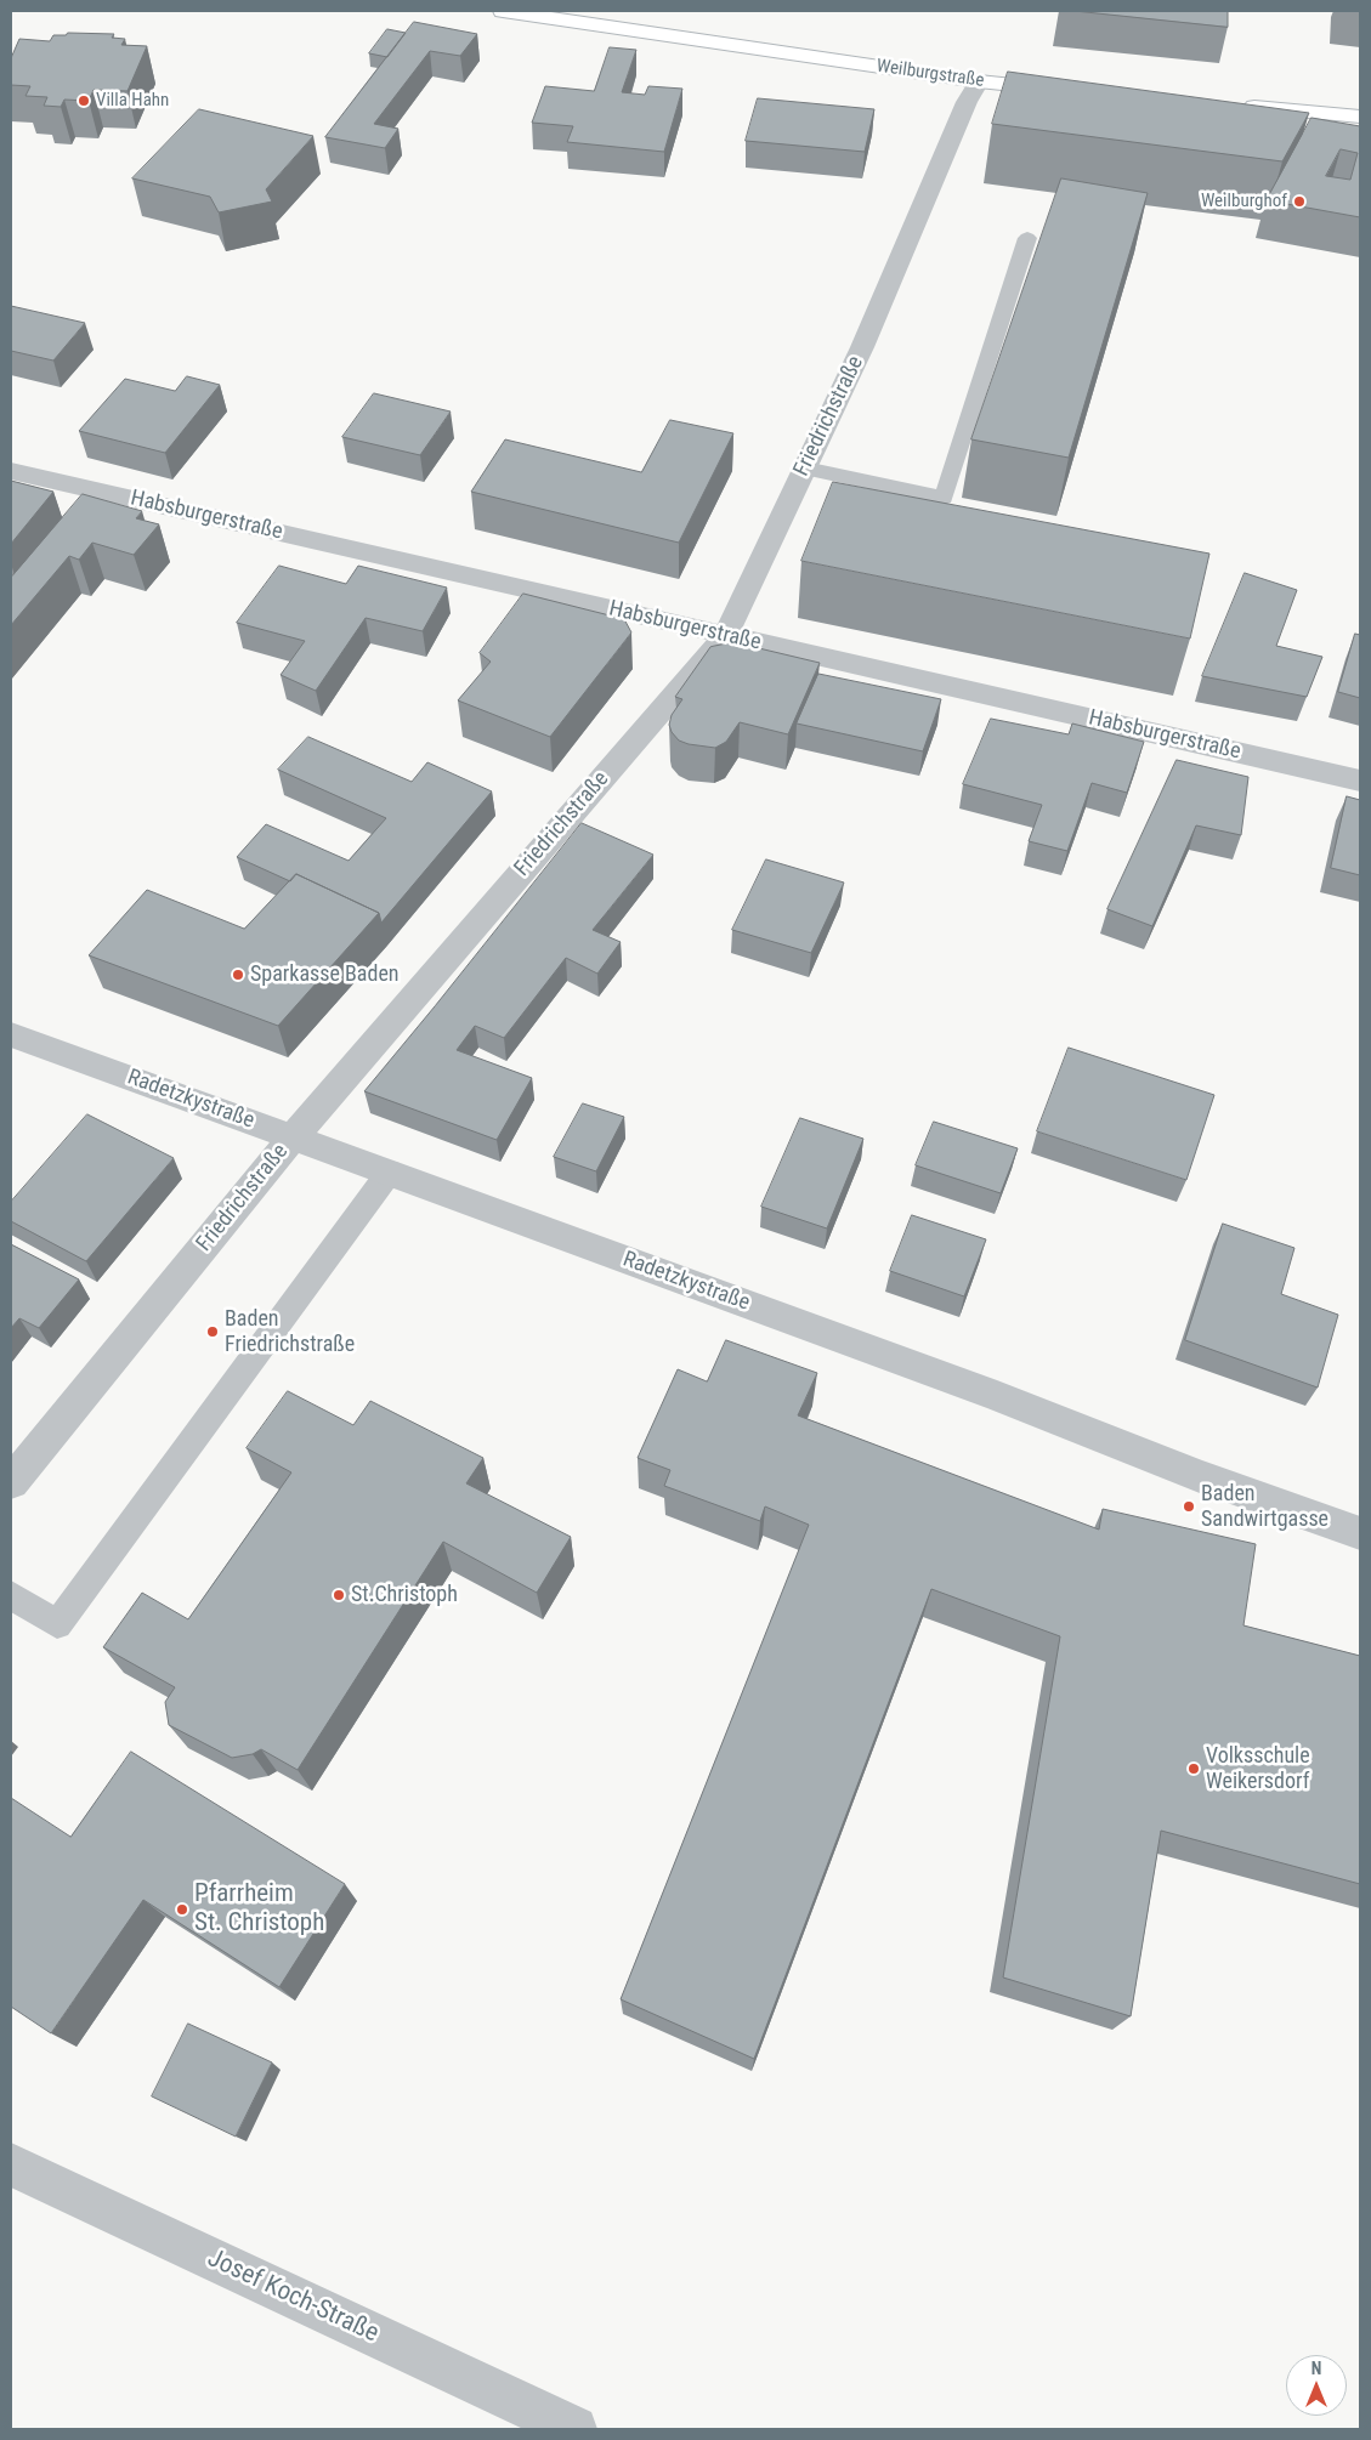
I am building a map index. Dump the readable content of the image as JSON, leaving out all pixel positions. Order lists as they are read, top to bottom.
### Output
{
  "streets": {
    "street": [
      "Weilburgstraße",
      "Friedrichstraße",
      "Habsburgerstraße",
      "Radetzkystraße",
      "Josef Koch-Straße"
    ]
  },
  "crossings": [
    ["Weilburgstraße", "Friedrichstraße"],
    ["Friedrichstraße", "Habsburgerstraße"],
    ["Friedrichstraße", "Radetzkystraße"]
  ],
  "places": [
    "Villa Hahn",
    "Weilburghof",
    "Sparkasse Baden",
    "Baden Friedrichstraße",
    "Baden Sandwirtgasse",
    "St.Christoph",
    "Volksschule Weikersdorf",
    "Pfarrheim St. Christoph"
  ],
  "north": "top"
}
